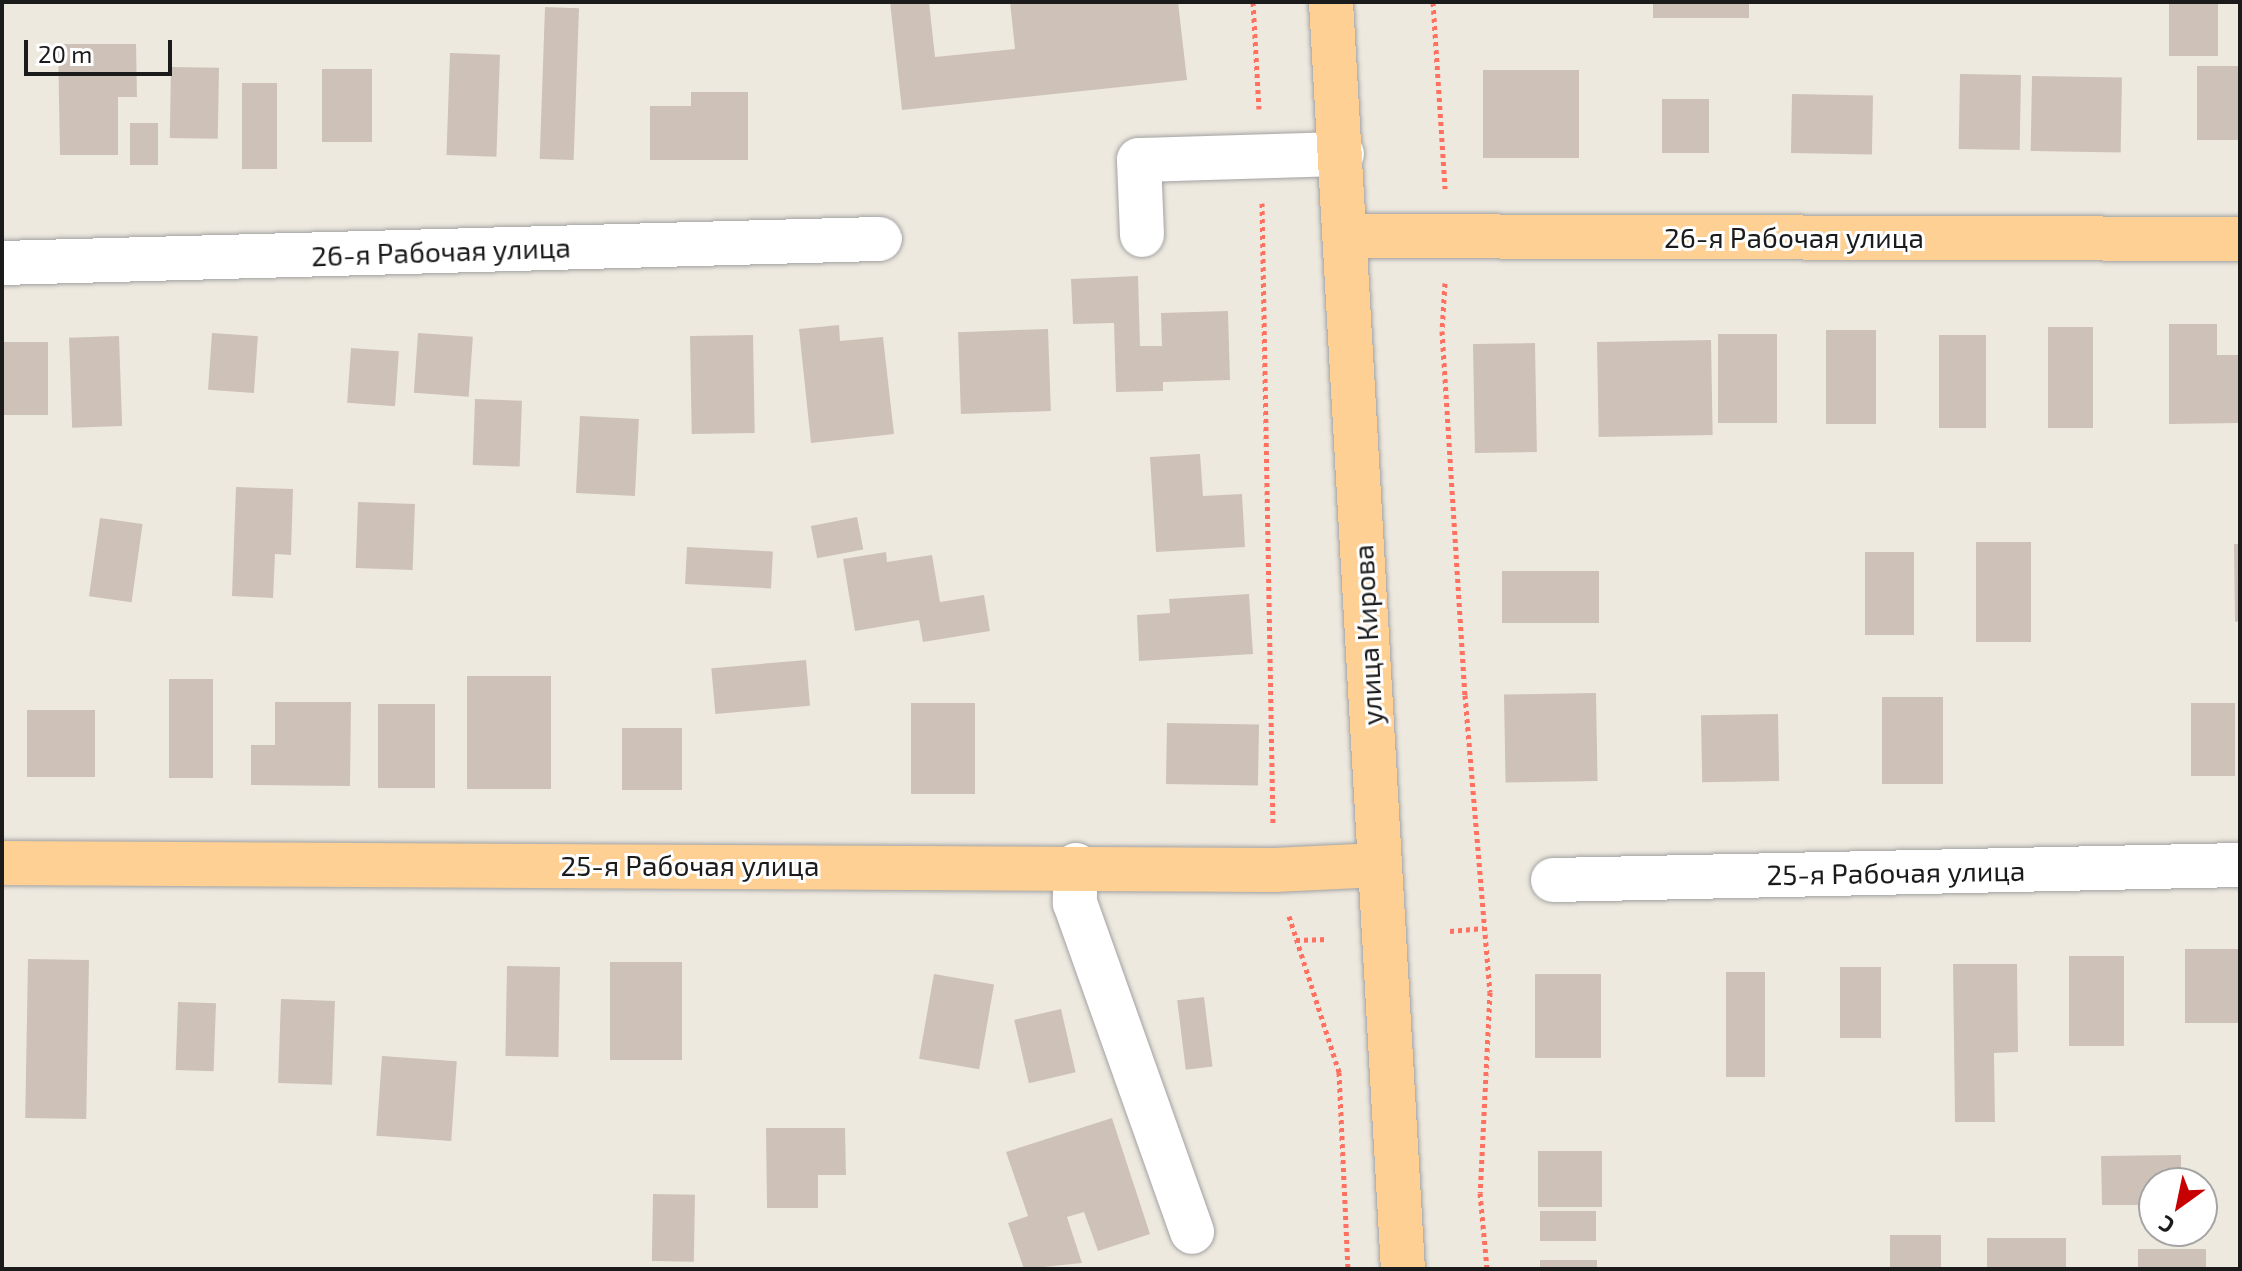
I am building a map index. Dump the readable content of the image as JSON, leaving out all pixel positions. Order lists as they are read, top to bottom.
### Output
{
  "streets": {
    "main road": ["26-я Рабочая улица", "улица Кирова", "25-я Рабочая улица"]
  },
  "crossings": [
    ["26-я Рабочая улица", "улица Кирова"],
    ["улица Кирова", "25-я Рабочая улица"]
  ],
  "scale_bar": "20 m",
  "north": "bottom left"
}
